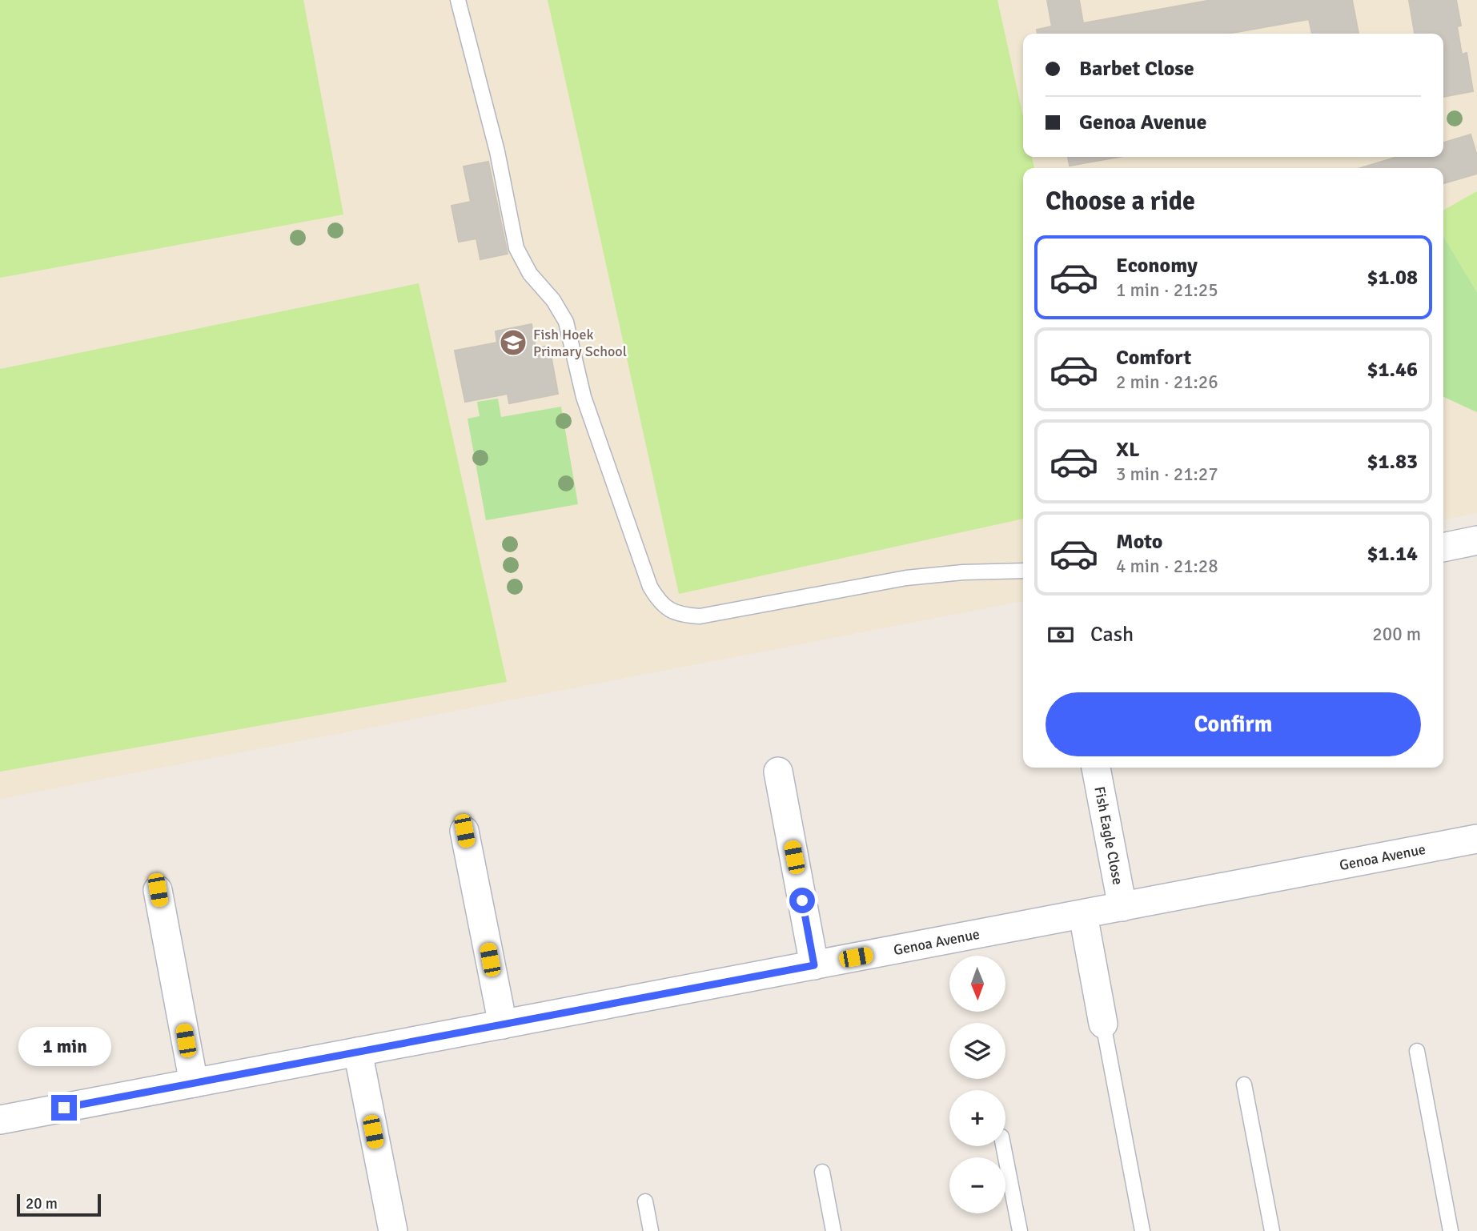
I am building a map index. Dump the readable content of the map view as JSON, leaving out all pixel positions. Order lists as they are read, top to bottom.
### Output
{
  "streets": {
    "street": ["Fish Eagle Close", "Genoa Avenue"]
  },
  "crossings": [
    ["Fish Eagle Close", "Genoa Avenue"]
  ],
  "places": {
    "school or university": ["Fish Hoek Primary School"]
  },
  "scale_bar": "20 m",
  "north": "bottom",
  "page": {
    "banner": ["Barbet Close", "Genoa Avenue"],
    "heading": "Choose a ride",
    "list": [
      {
        "name": "Economy",
        "note": "1 min · 21:25",
        "value": "$1.08"
      },
      {
        "name": "Comfort",
        "note": "2 min · 21:26",
        "value": "$1.46"
      },
      {
        "name": "XL",
        "note": "3 min · 21:27",
        "value": "$1.83"
      },
      {
        "name": "Moto",
        "note": "4 min · 21:28",
        "value": "$1.14"
      }
    ],
    "pay": ["Cash", "200 m"],
    "buttons": "Confirm",
    "map_buttons": ["+", "−"],
    "bubble": "1 min",
    "scale": "20 m"
  }
}
